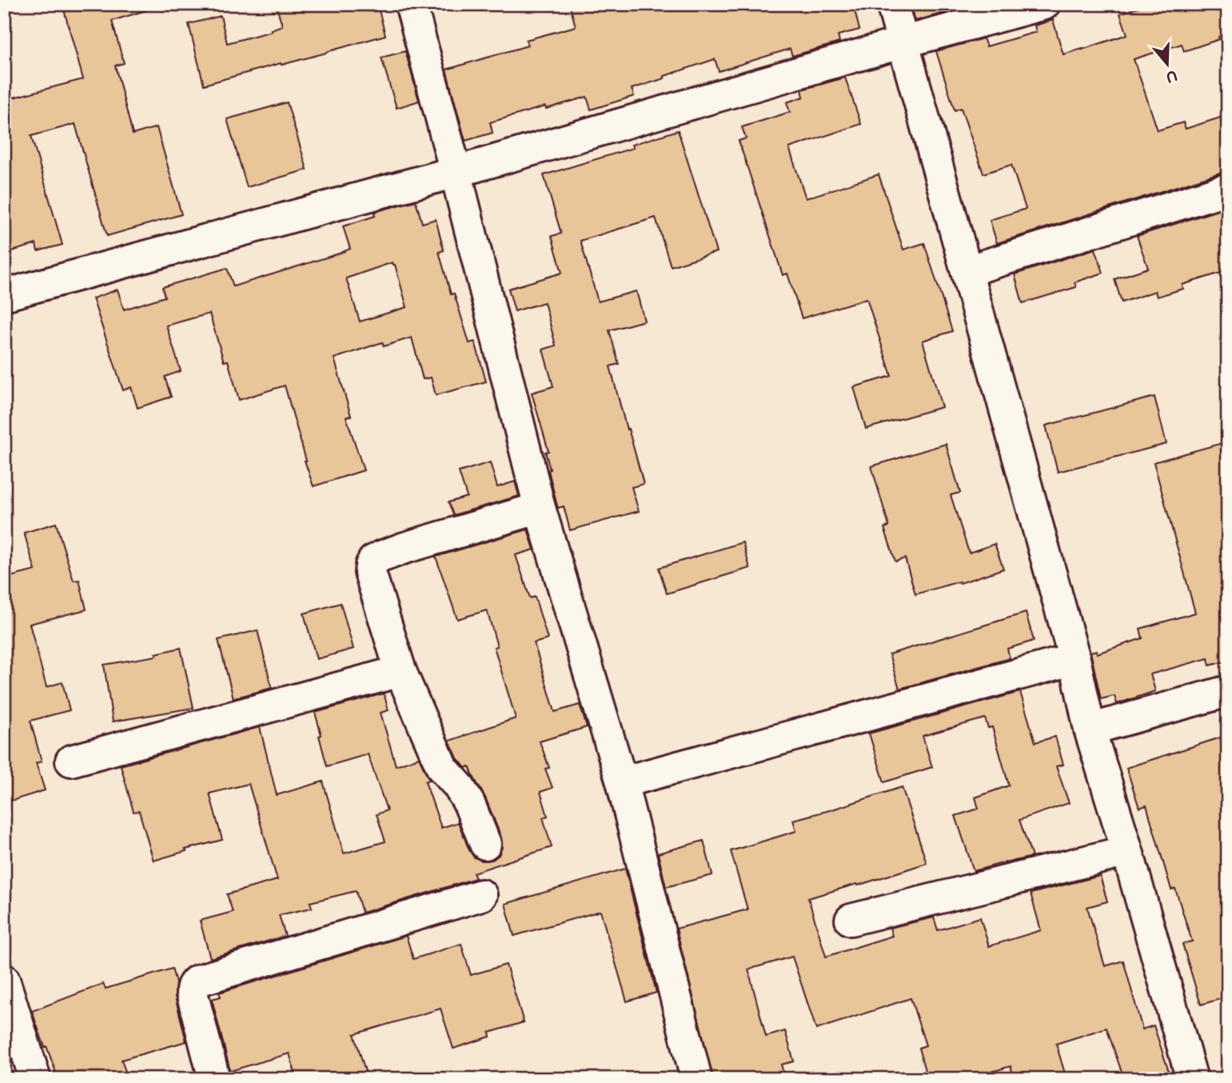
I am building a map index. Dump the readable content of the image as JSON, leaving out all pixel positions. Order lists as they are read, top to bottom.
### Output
{
  "north": "bottom"
}
